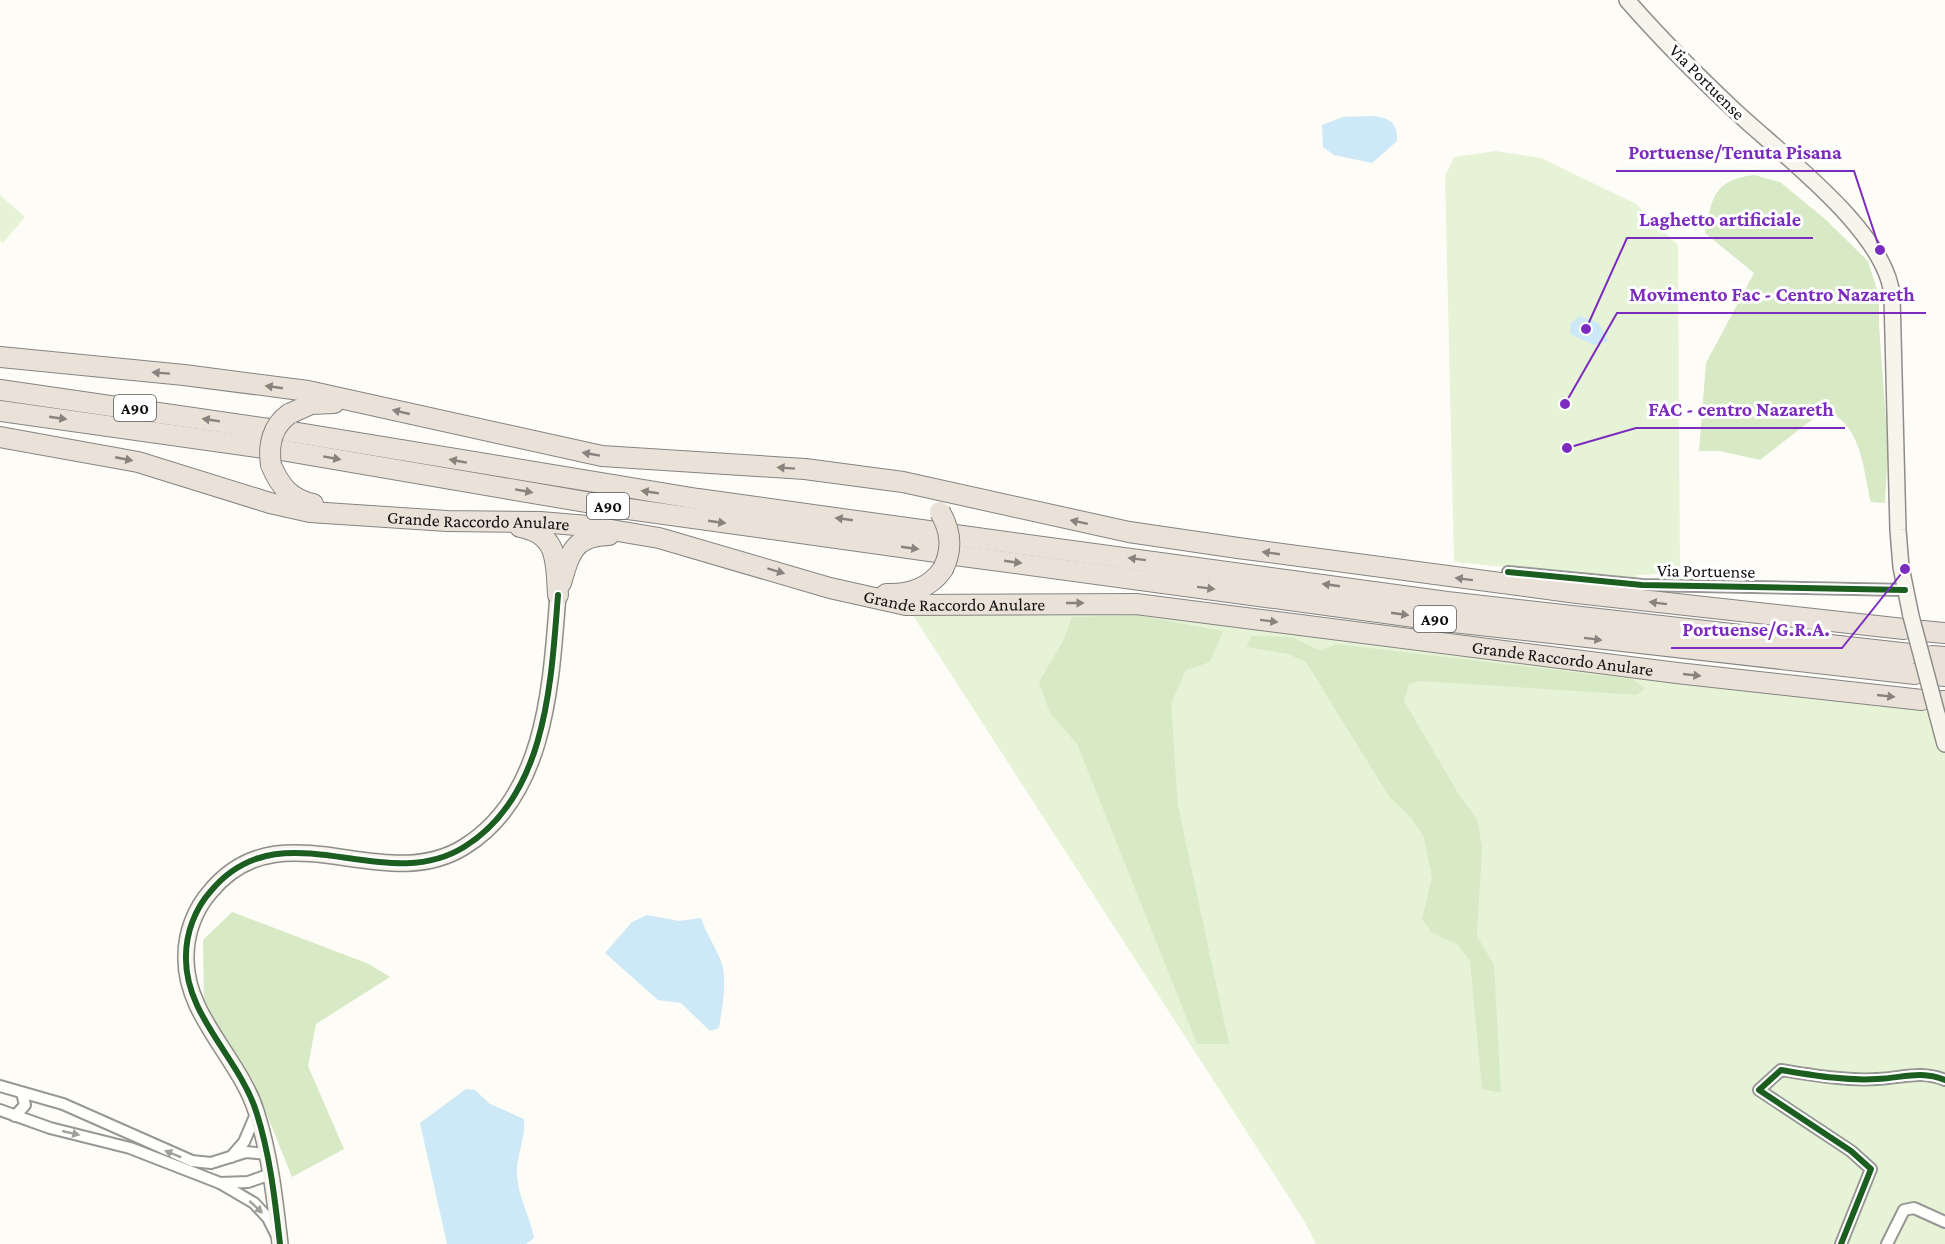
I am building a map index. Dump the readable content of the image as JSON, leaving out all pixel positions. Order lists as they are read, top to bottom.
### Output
{
  "streets": {
    "highway": ["A90", "Grande Raccordo Anulare"],
    "street": ["Via Portuense"]
  },
  "places": [
    "Portuense/Tenuta Pisana",
    "Laghetto artificiale",
    "Movimento Fac - Centro Nazareth",
    "FAC - centro Nazareth",
    "Portuense/G.R.A."
  ]
}
